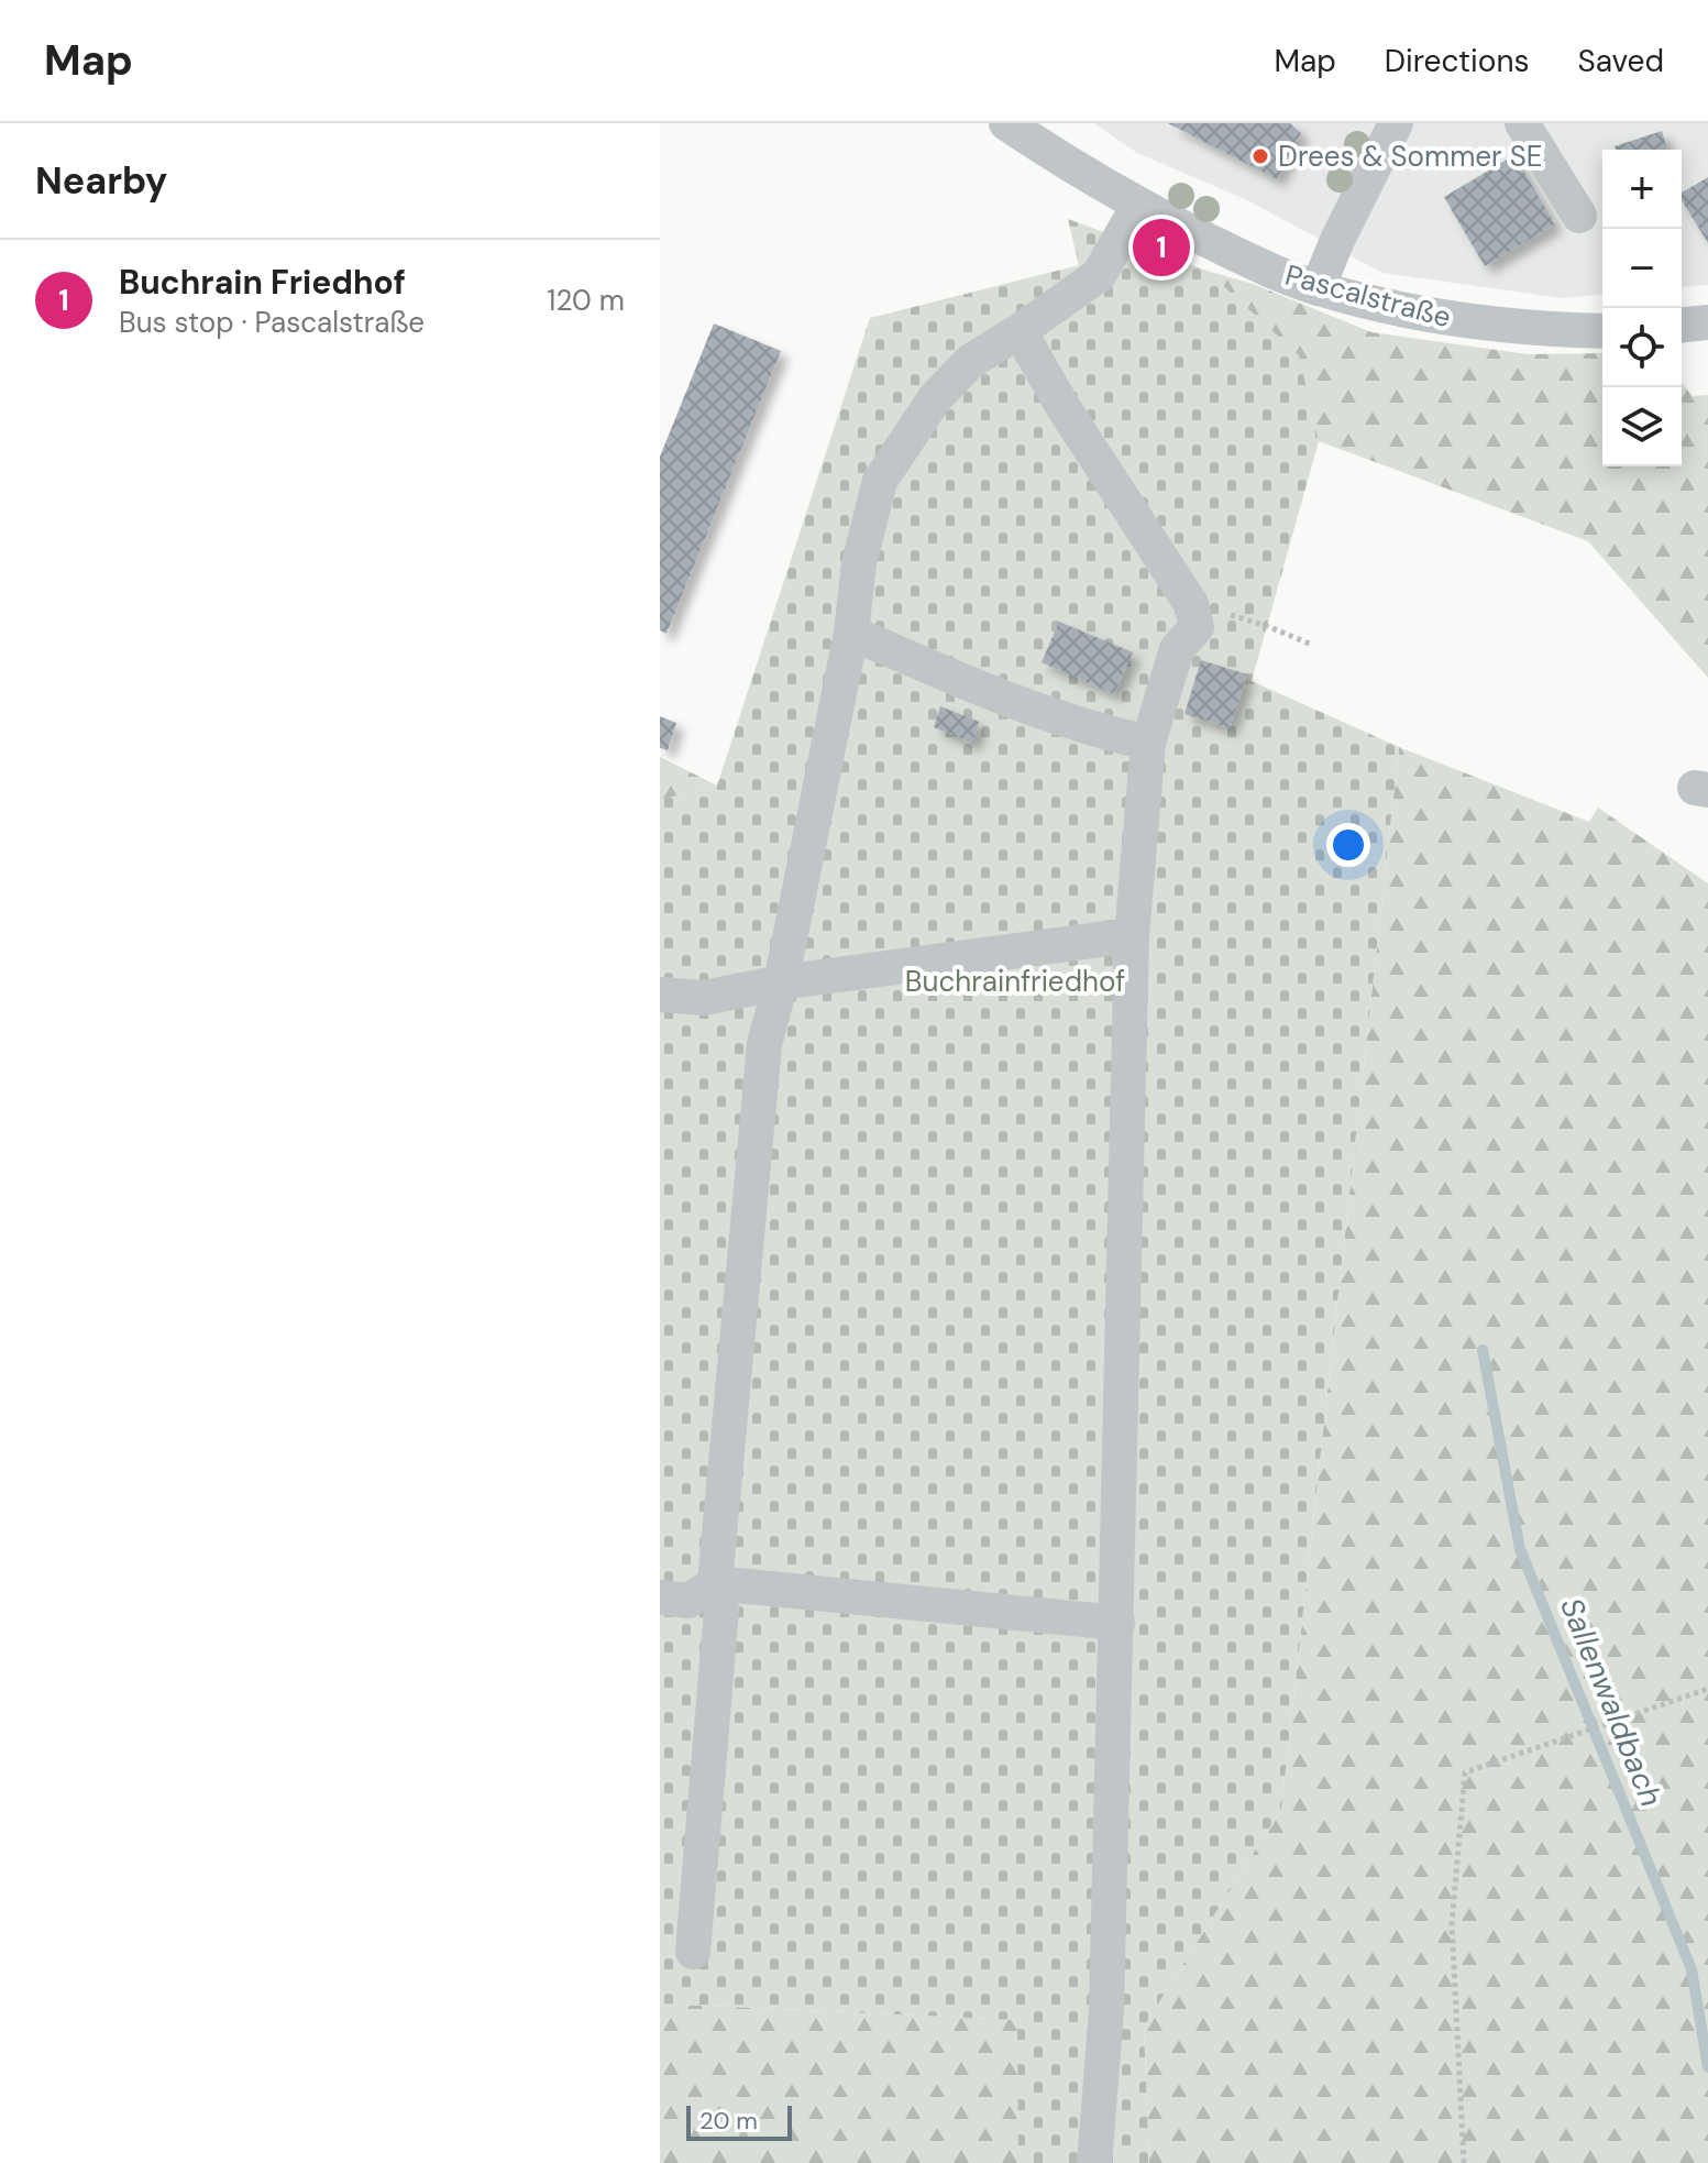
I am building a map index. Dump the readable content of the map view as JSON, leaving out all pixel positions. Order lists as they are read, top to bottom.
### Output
{
  "streets": {
    "street": ["Pascalstraße"]
  },
  "water": ["Sallenwaldbach"],
  "parks": ["Buchrainfriedhof"],
  "places": ["Drees & Sommer SE"],
  "scale_bar": "20 m",
  "page": {
    "header": "Map",
    "nav": ["Map", "Directions", "Saved"],
    "heading": "Nearby",
    "map_buttons": ["+", "−"],
    "pins": "1",
    "list": [
      {
        "mark": "1",
        "name": "Buchrain Friedhof",
        "note": "Bus stop · Pascalstraße",
        "value": "120 m"
      }
    ],
    "scale": "20 m"
  }
}
